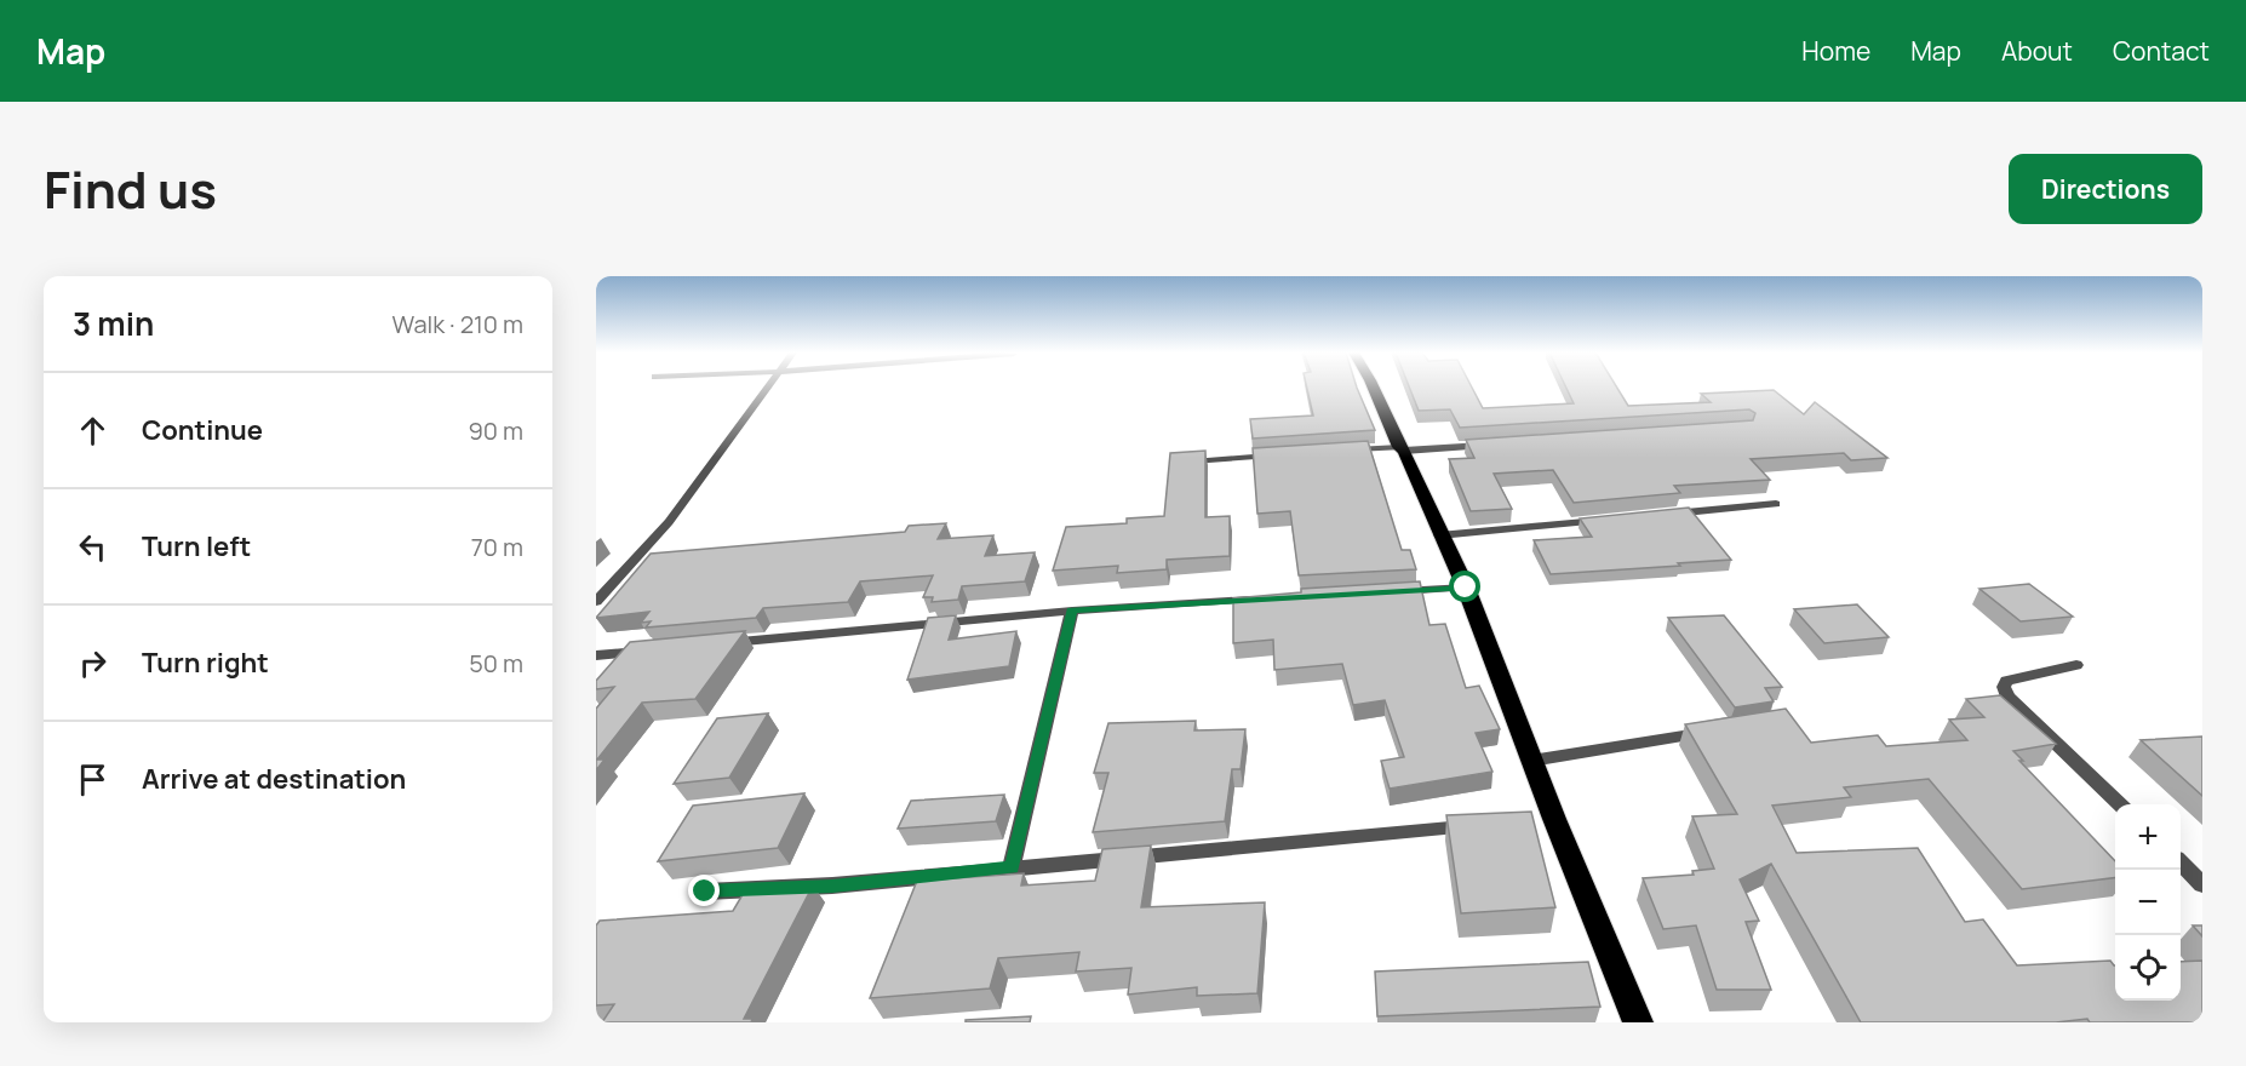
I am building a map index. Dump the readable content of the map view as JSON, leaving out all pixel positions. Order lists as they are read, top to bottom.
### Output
{
  "page": {
    "header": "Map",
    "nav": [
      "Home",
      "Map",
      "About",
      "Contact"
    ],
    "title": "Find us",
    "buttons": "Directions",
    "heading": ["3 min", "Walk · 210 m"],
    "list": [
      ["Continue", "90 m"],
      ["Turn left", "70 m"],
      ["Turn right", "50 m"],
      "Arrive at destination"
    ],
    "map_buttons": ["+", "−"]
  }
}
